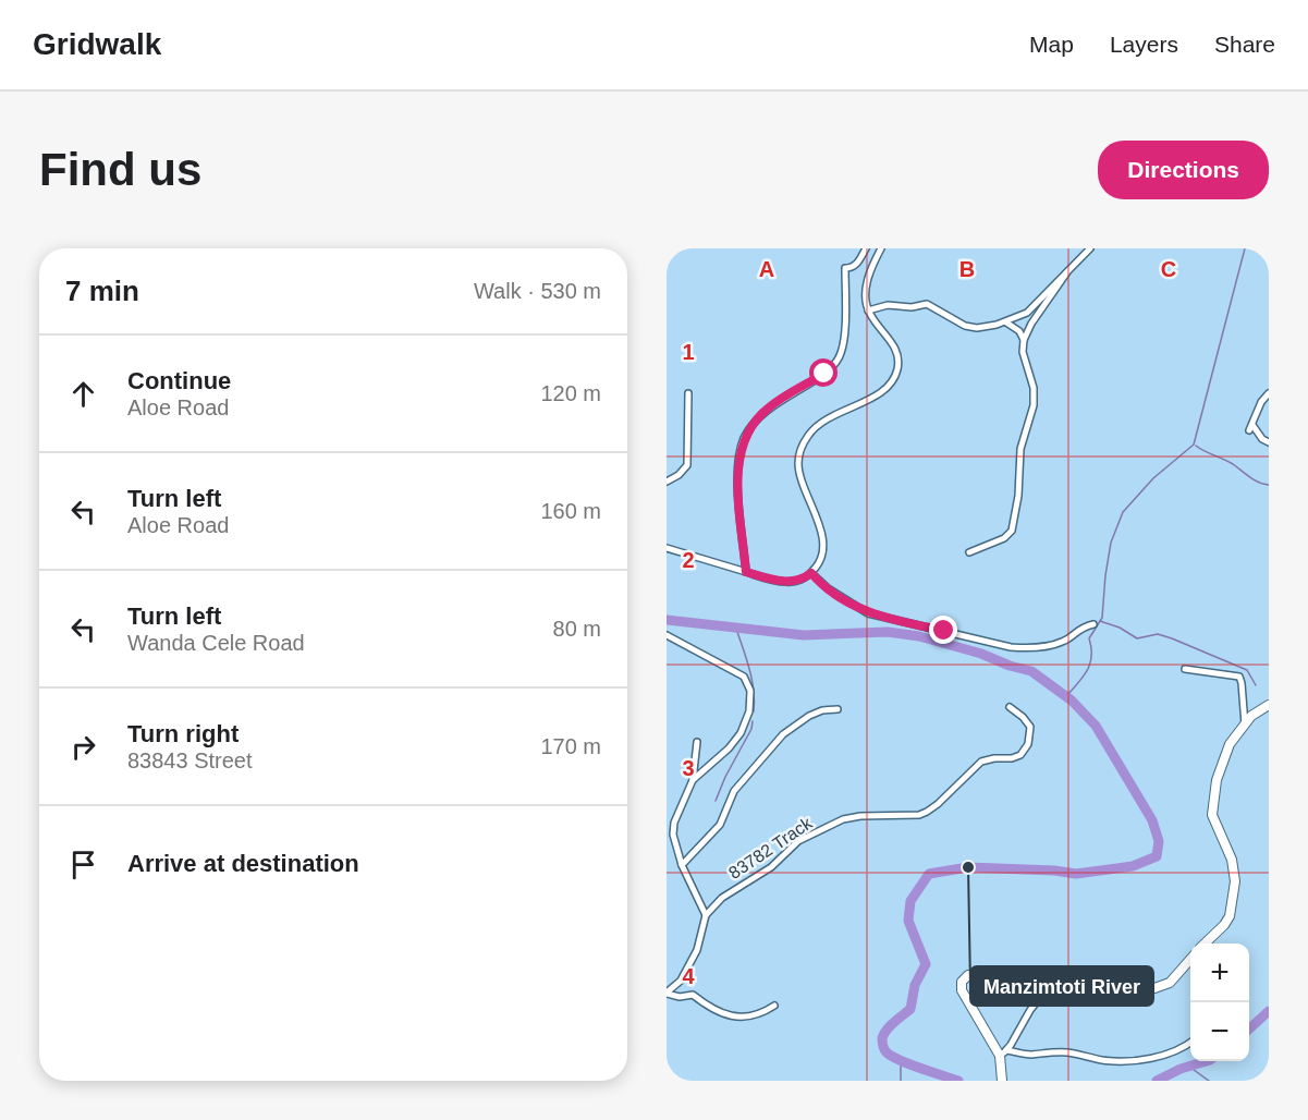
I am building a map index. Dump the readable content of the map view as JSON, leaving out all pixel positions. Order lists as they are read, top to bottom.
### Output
{
  "streets": {
    "street": ["83782 Track"]
  },
  "places": ["Manzimtoti River"],
  "page": {
    "header": "Gridwalk",
    "nav": ["Map", "Layers", "Share"],
    "buttons": "Directions",
    "title": "Find us",
    "heading": ["7 min", "Walk · 530 m"],
    "list": [
      ["Continue", "Aloe Road", "120 m"],
      ["Turn left", "Aloe Road", "160 m"],
      ["Turn left", "Wanda Cele Road", "80 m"],
      ["Turn right", "83843 Street", "170 m"],
      "Arrive at destination"
    ],
    "map_buttons": ["+", "−"]
  },
  "grid": {
    "columns": ["A", "B", "C"],
    "rows": [
      "1",
      "2",
      "3",
      "4"
    ]
  }
}
